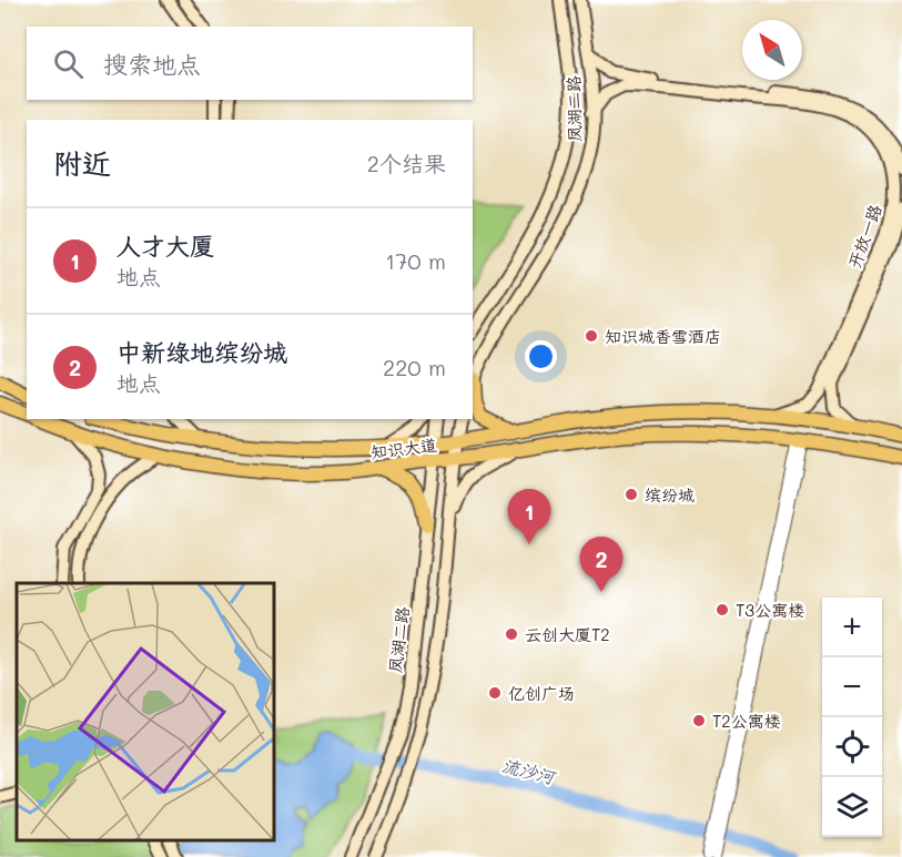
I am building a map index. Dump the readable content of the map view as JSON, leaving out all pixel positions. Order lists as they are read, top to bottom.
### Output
{
  "streets": {
    "main road": ["知识大道"],
    "street": ["凤湖二路", "开放一路"]
  },
  "crossings": [
    ["凤湖二路", "开放一路"],
    ["凤湖二路", "知识大道"],
    ["开放一路", "知识大道"]
  ],
  "water": ["流沙河"],
  "places": [
    "知识城香雪酒店",
    "缤纷城",
    "T3公寓楼",
    "云创大厦T2",
    "亿创广场",
    "T2公寓楼"
  ],
  "north": "top left",
  "page": {
    "search": "搜索地点",
    "heading": ["附近", "2个结果"],
    "list": [
      {
        "mark": "1",
        "name": "人才大厦",
        "note": "地点",
        "value": "170 m"
      },
      {
        "mark": "2",
        "name": "中新绿地缤纷城",
        "note": "地点",
        "value": "220 m"
      }
    ],
    "pins": ["1", "2"],
    "map_buttons": ["+", "−"]
  }
}
